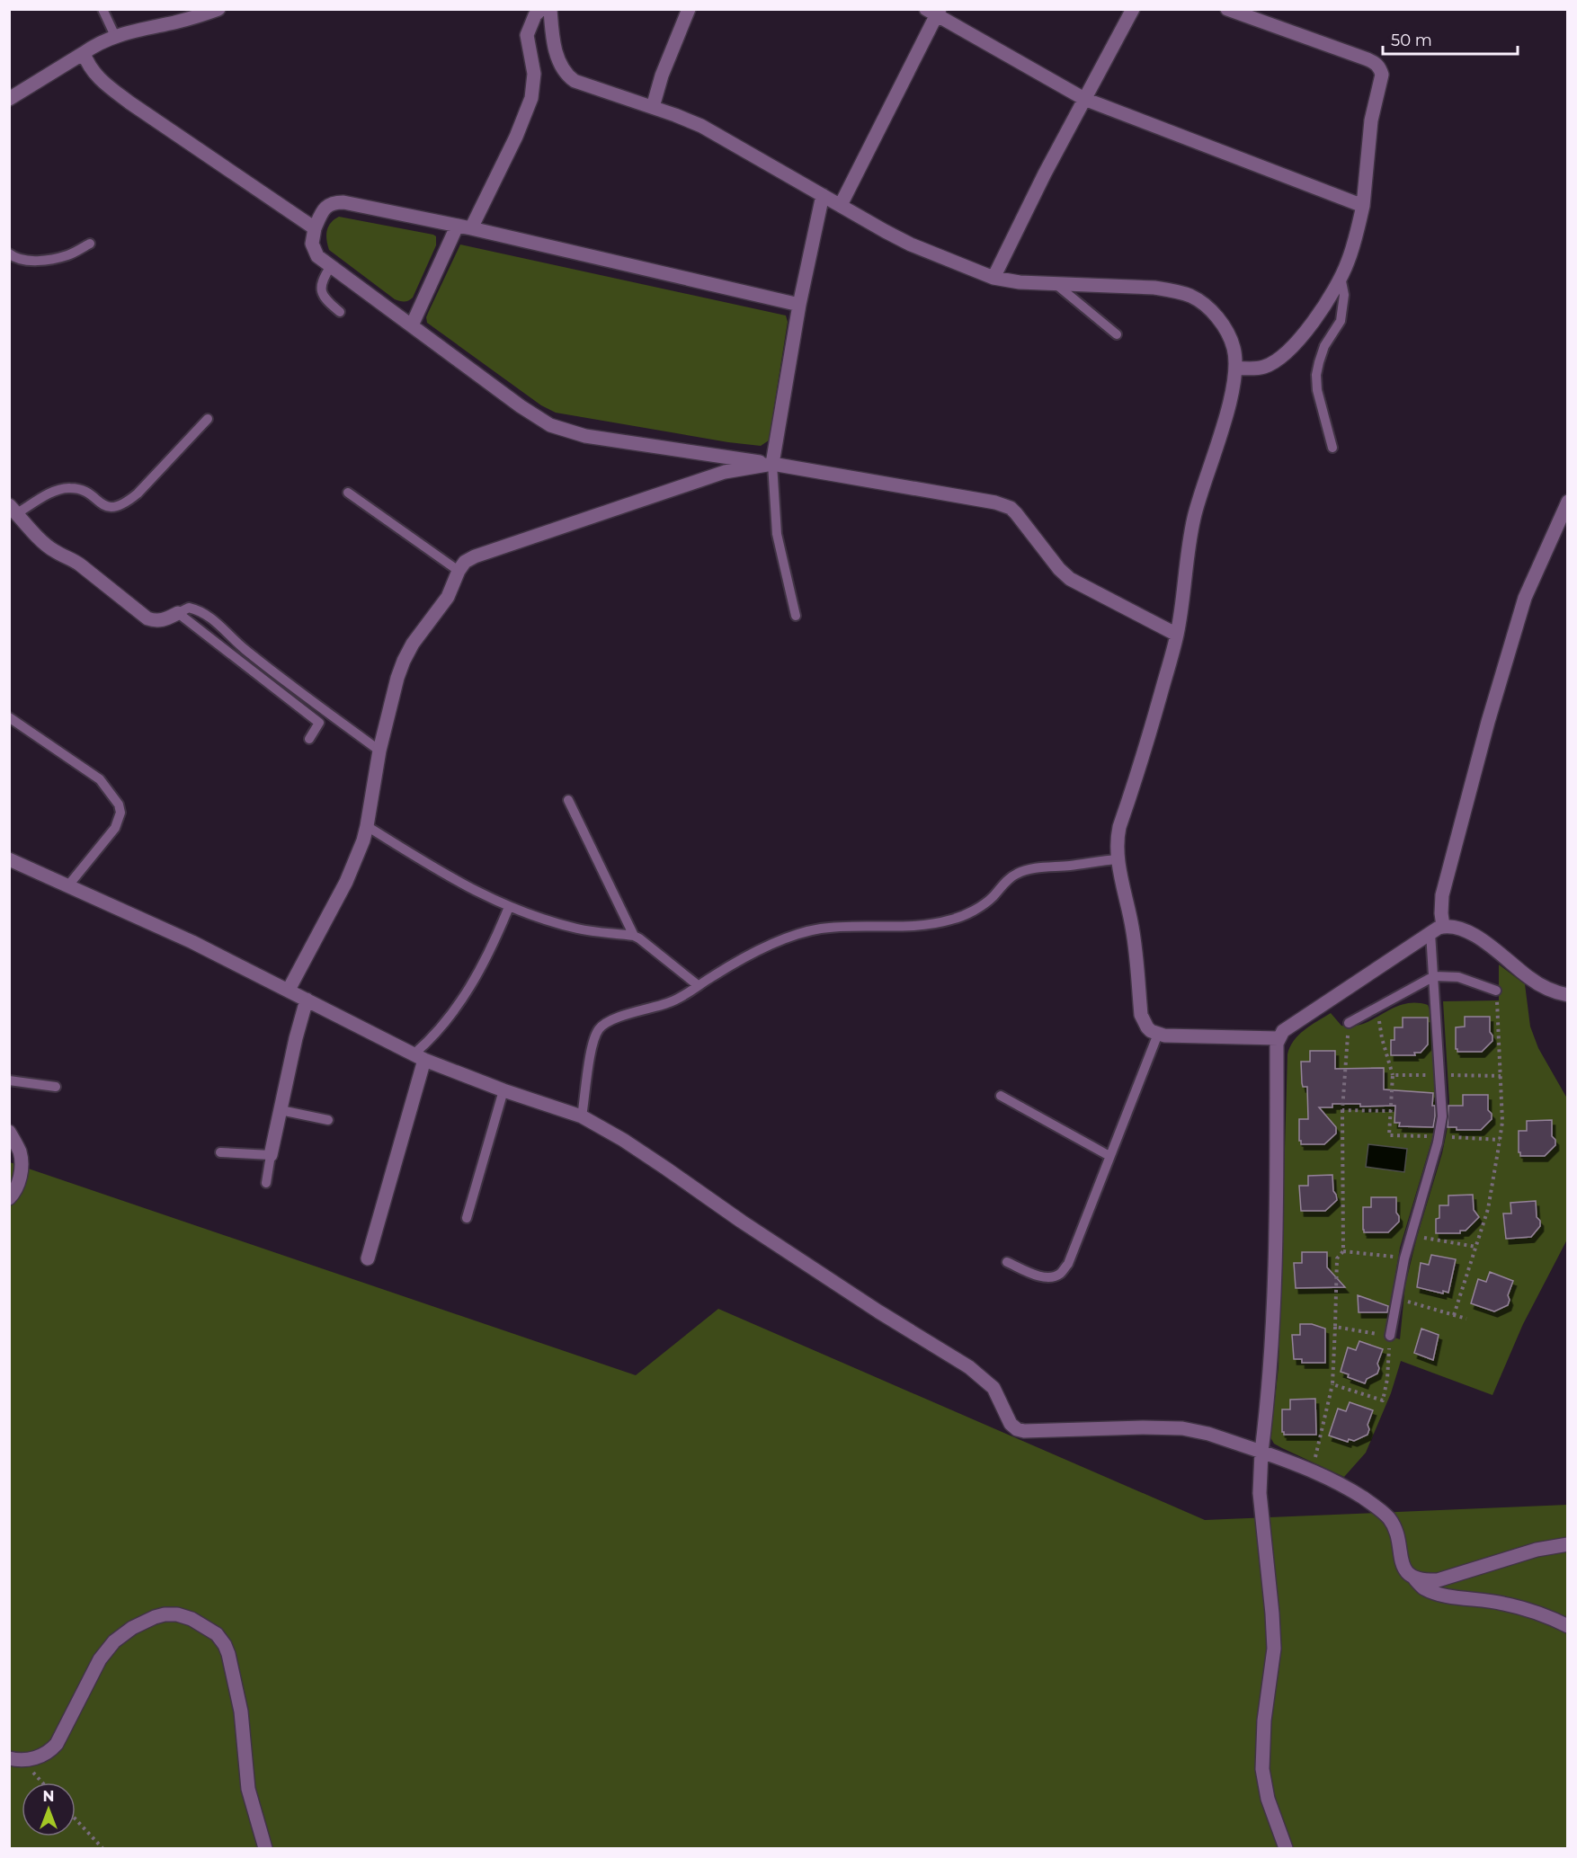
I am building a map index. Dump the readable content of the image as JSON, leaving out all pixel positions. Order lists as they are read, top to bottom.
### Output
{
  "scale_bar": "50 m",
  "north": "top"
}
